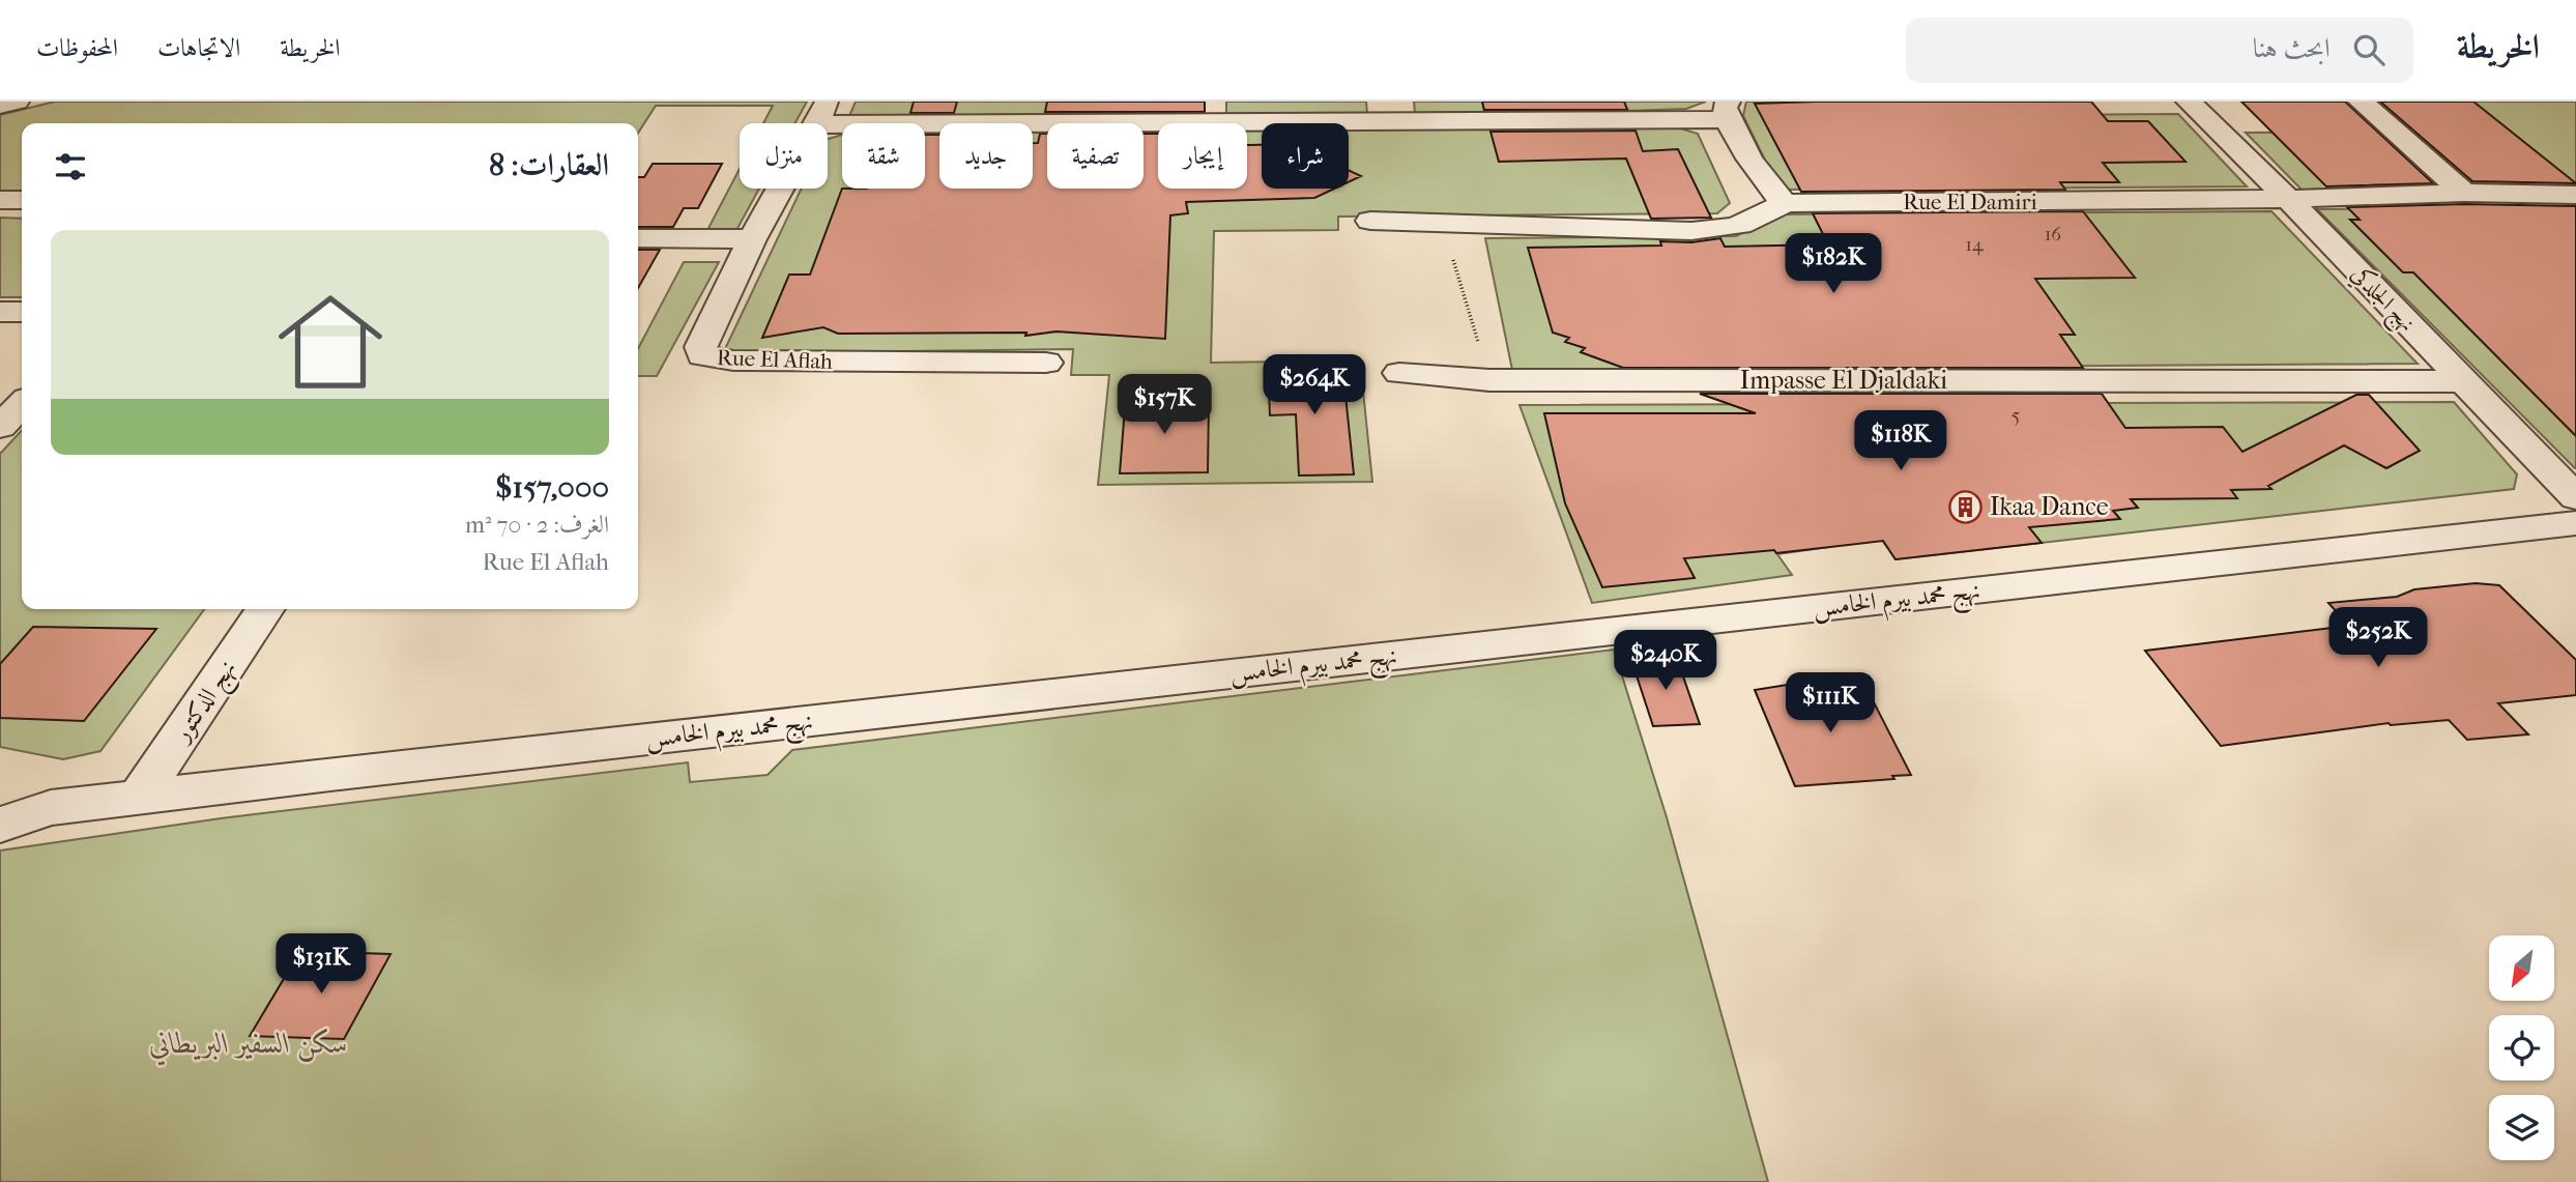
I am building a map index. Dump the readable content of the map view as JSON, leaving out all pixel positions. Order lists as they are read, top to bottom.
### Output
{
  "streets": {
    "street": [
      "Rue El Damiri",
      "نهج الجلدكي",
      "Rue El Aflah",
      "Impasse El Djaldaki",
      "نهج محمد بيرم الخامس",
      "نهج الدكتور"
    ]
  },
  "crossings": [
    ["Rue El Damiri", "نهج الجلدكي"],
    ["نهج الجلدكي", "Impasse El Djaldaki"],
    ["نهج محمد بيرم الخامس", "نهج الدكتور"]
  ],
  "parks": ["سكن السفير البريطاني"],
  "places": {
    "building": ["Ikaa Dance"]
  },
  "house_numbers": ["16", "14", "5"],
  "north": "bottom left",
  "page": {
    "header": "الخريطة",
    "search": "ابحث هنا",
    "nav": ["الخريطة", "الاتجاهات", "المحفوظات"],
    "chip": [
      "شراء",
      "إيجار",
      "تصفية",
      "جديد",
      "شقة",
      "منزل"
    ],
    "heading": "العقارات: 8",
    "list": [
      {
        "name": "$157,000",
        "note": "الغرف: 2 · 70 m² · Rue El Aflah"
      }
    ],
    "price": [
      "$182K",
      "$264K",
      "$157K",
      "$118K",
      "$252K",
      "$240K",
      "$111K",
      "$131K"
    ]
  }
}
